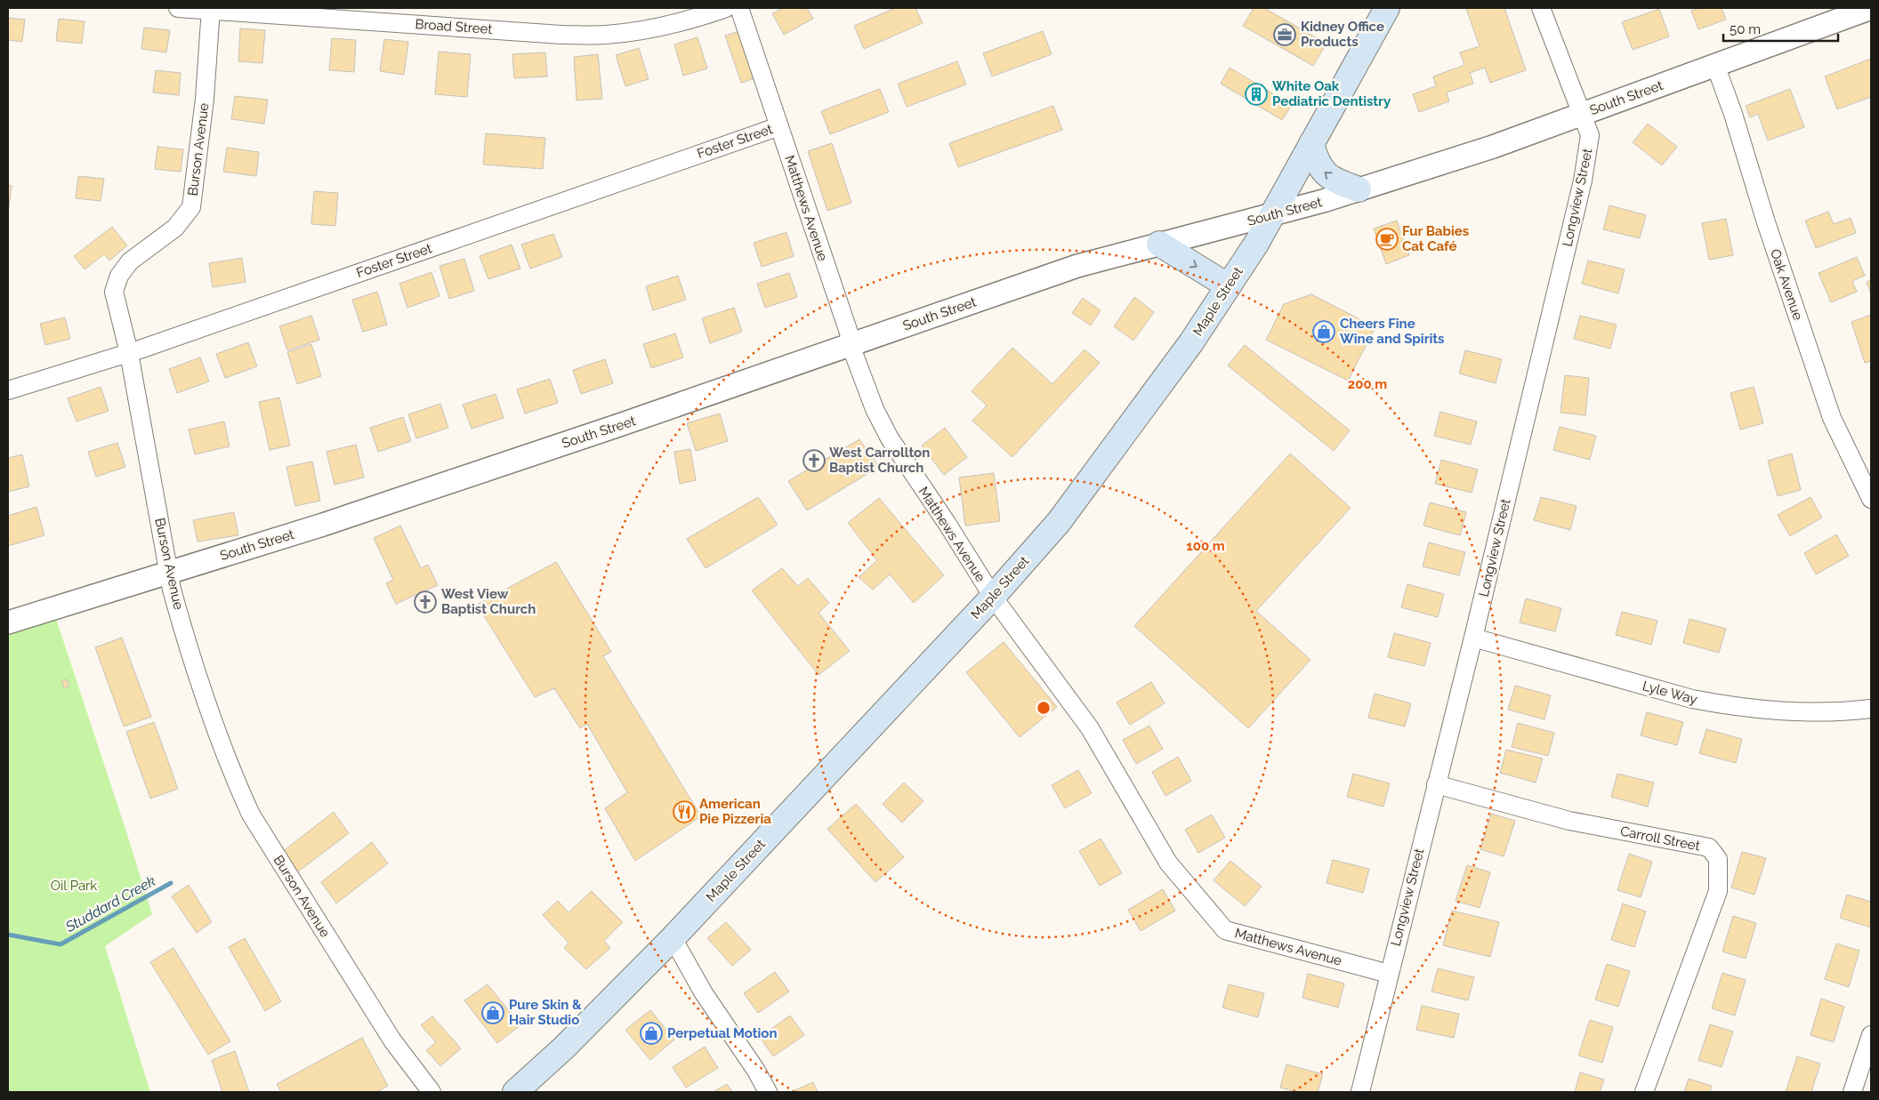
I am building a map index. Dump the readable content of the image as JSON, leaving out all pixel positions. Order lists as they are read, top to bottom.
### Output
{
  "streets": {
    "main road": ["Maple Street"],
    "street": [
      "Broad Street",
      "South Street",
      "Foster Street",
      "Burson Avenue",
      "Longview Street",
      "Matthews Avenue",
      "Oak Avenue",
      "Lyle Way",
      "Carroll Street"
    ]
  },
  "crossings": [
    ["Broad Street", "Burson Avenue"],
    ["South Street", "Burson Avenue"],
    ["South Street", "Longview Street"],
    ["South Street", "Matthews Avenue"],
    ["South Street", "Oak Avenue"],
    ["South Street", "Maple Street"],
    ["Foster Street", "Burson Avenue"],
    ["Foster Street", "Matthews Avenue"],
    ["Longview Street", "Matthews Avenue"],
    ["Longview Street", "Lyle Way"],
    ["Longview Street", "Carroll Street"],
    ["Matthews Avenue", "Maple Street"]
  ],
  "water": ["Studdard Creek"],
  "parks": ["Oil Park"],
  "places": {
    "office": ["Kidney Office Products"],
    "building": ["White Oak Pediatric Dentistry"],
    "cafe": ["Fur Babies Cat Café"],
    "shop": ["Cheers Fine Wine and Spirits", "Pure Skin & Hair Studio", "Perpetual Motion"],
    "church": ["West Carrollton Baptist Church", "West View Baptist Church"],
    "restaurant": ["American Pie Pizzeria"]
  },
  "scale_bar": "50 m",
  "rings": ["200 m", "100 m"]
}
